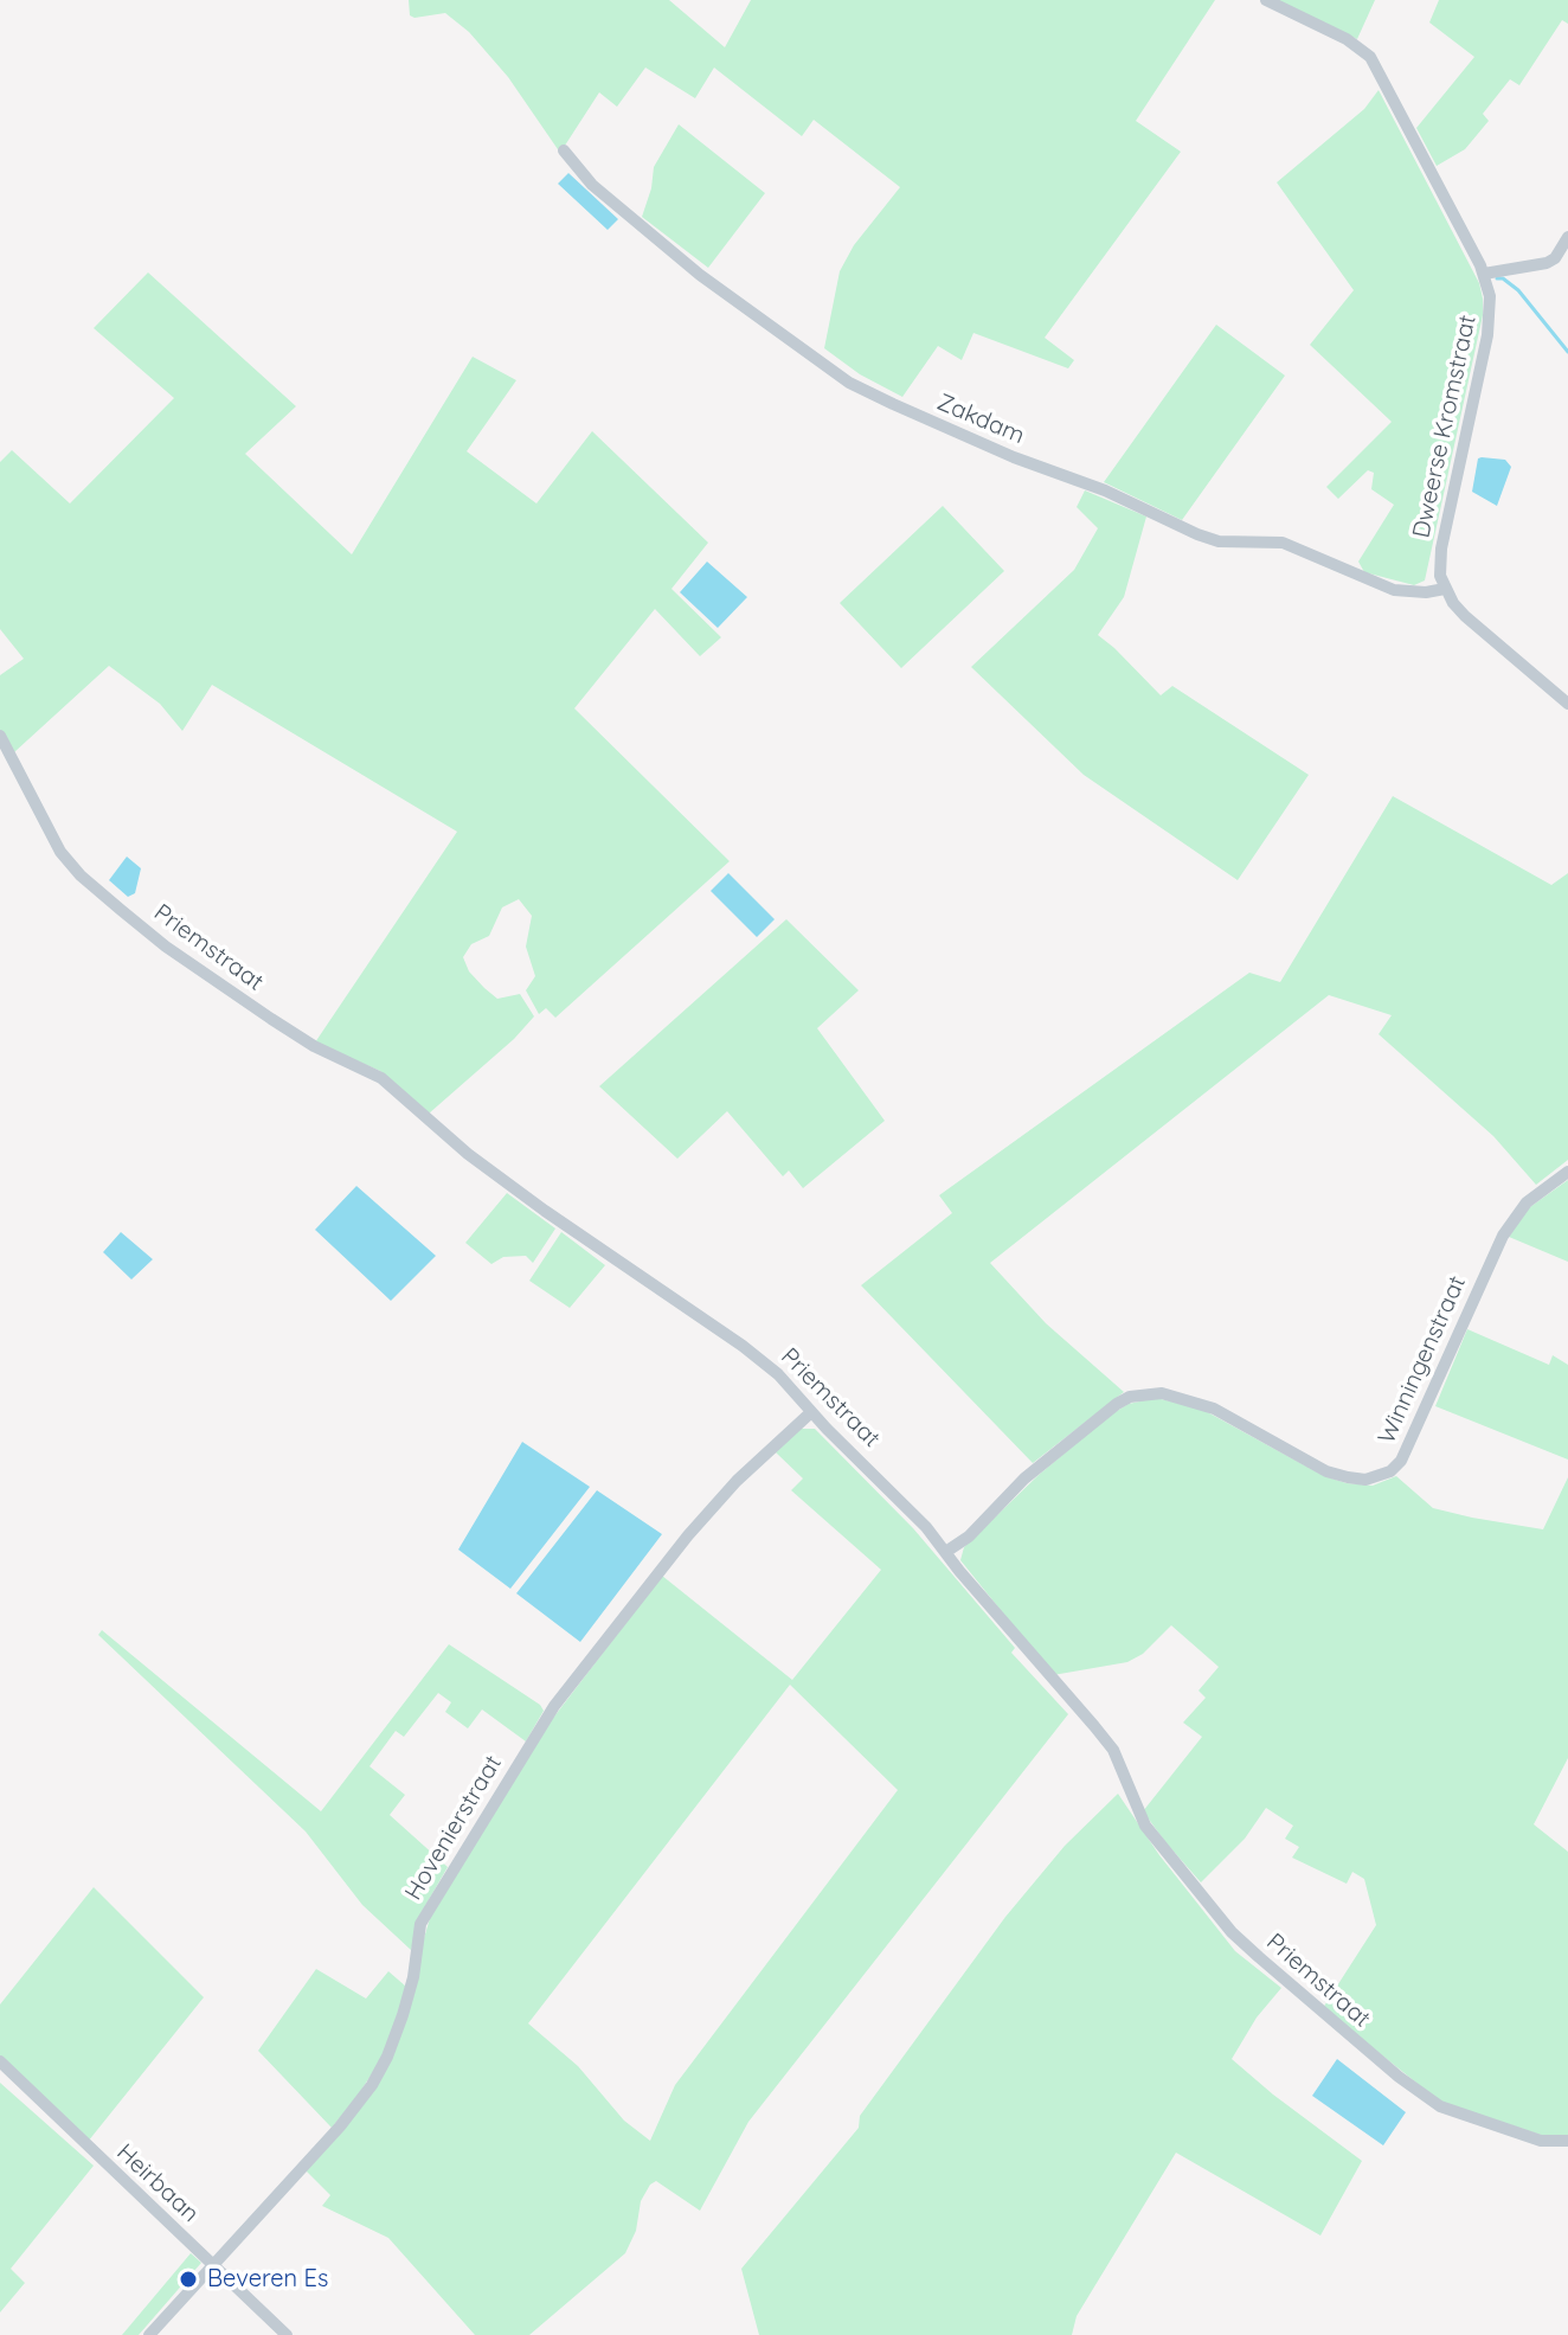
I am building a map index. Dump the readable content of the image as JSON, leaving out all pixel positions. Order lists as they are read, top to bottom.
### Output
{
  "streets": {
    "street": [
      "Zakdam",
      "Dweerse Kromstraat",
      "Priemstraat",
      "Winningenstraat",
      "Hovenierstraat",
      "Heirbaan"
    ]
  },
  "crossings": [
    ["Zakdam", "Dweerse Kromstraat"],
    ["Priemstraat", "Winningenstraat"],
    ["Priemstraat", "Hovenierstraat"],
    ["Hovenierstraat", "Heirbaan"]
  ],
  "places": ["Beveren Es"]
}
